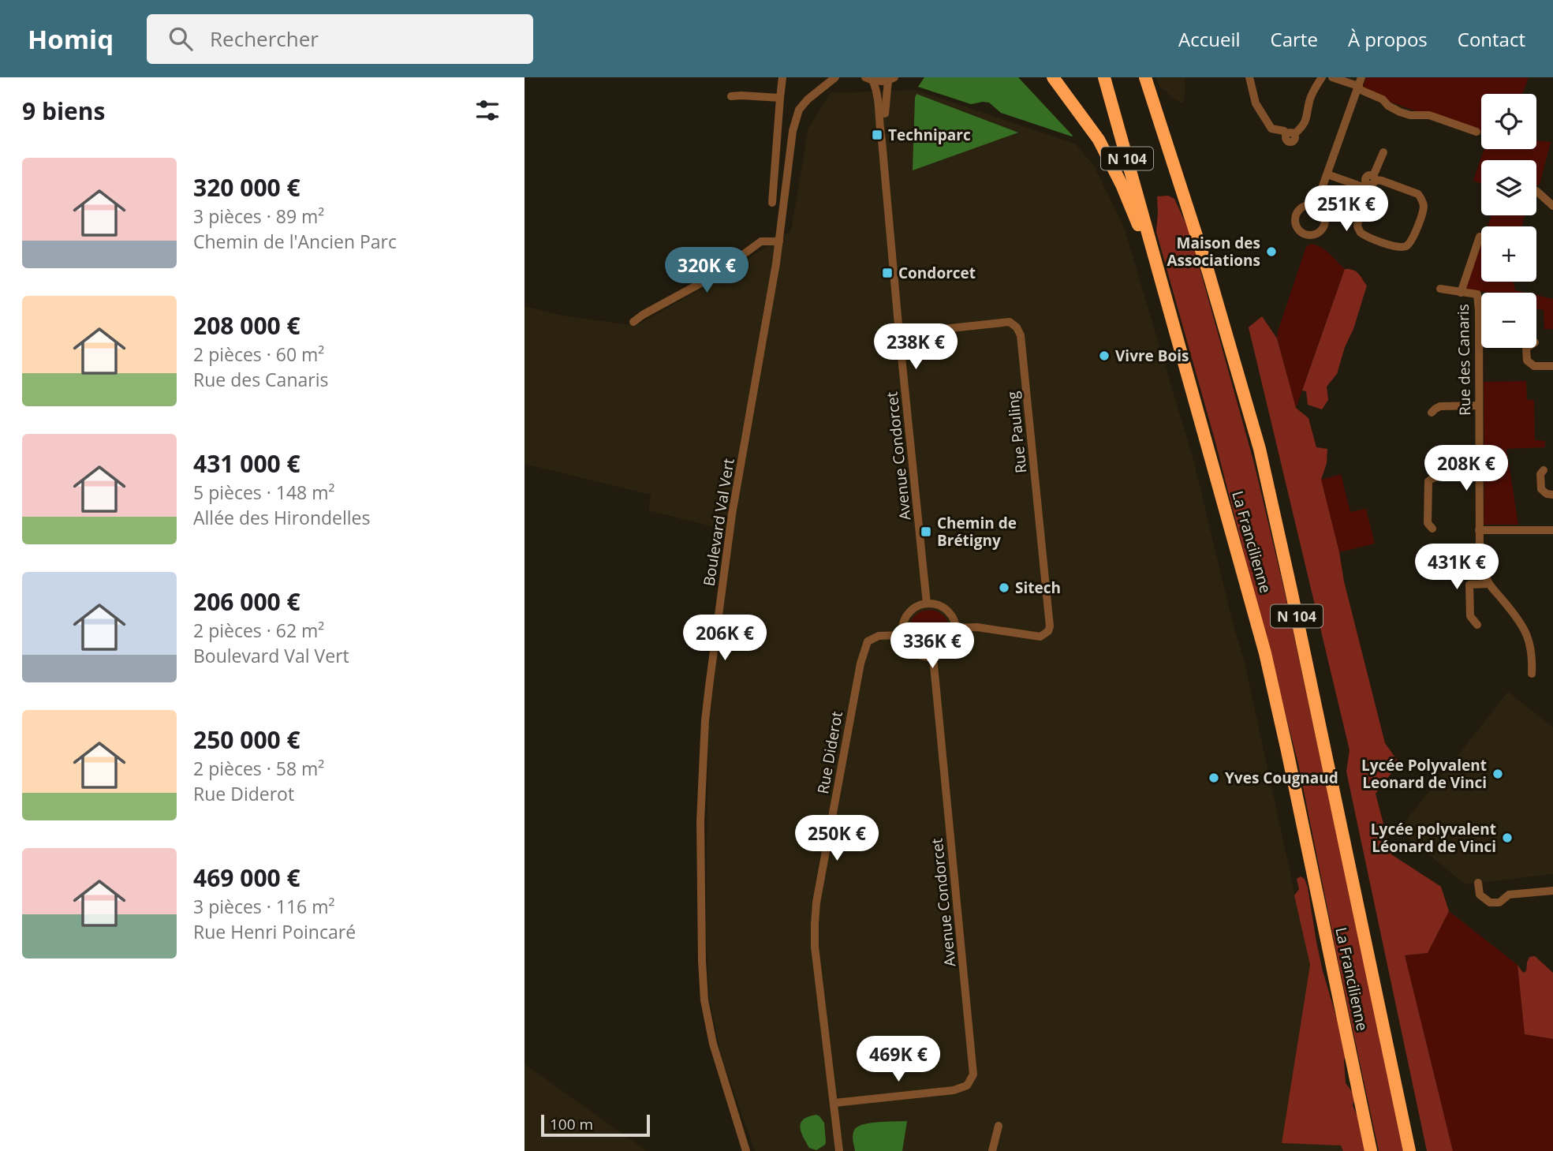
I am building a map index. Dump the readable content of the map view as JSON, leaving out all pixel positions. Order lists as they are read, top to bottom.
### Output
{
  "streets": {
    "highway": ["N 104", "La Francilienne"],
    "street": [
      "Rue des Canaris",
      "Rue Pauling",
      "Avenue Condorcet",
      "Boulevard Val Vert",
      "Rue Diderot"
    ]
  },
  "crossings": [
    ["Rue Pauling", "Avenue Condorcet"],
    ["Rue Pauling", "Rue Diderot"],
    ["Avenue Condorcet", "Rue Diderot"]
  ],
  "places": {
    "transit": ["Techniparc", "Condorcet", "Chemin de Brétigny"],
    "other": [
      "Maison des Associations",
      "Vivre Bois",
      "Sitech",
      "Lycée Polyvalent Leonard de Vinci",
      "Yves Cougnaud",
      "Lycée polyvalent Léonard de Vinci"
    ]
  },
  "scale_bar": "100 m",
  "page": {
    "header": "Homiq",
    "search": "Rechercher",
    "nav": [
      "Accueil",
      "Carte",
      "À propos",
      "Contact"
    ],
    "heading": "9 biens",
    "map_buttons": ["+", "−"],
    "list": [
      {
        "name": "320 000 €",
        "note": "3 pièces · 89 m² · Chemin de l'Ancien Parc"
      },
      {
        "name": "208 000 €",
        "note": "2 pièces · 60 m² · Rue des Canaris"
      },
      {
        "name": "431 000 €",
        "note": "5 pièces · 148 m² · Allée des Hirondelles"
      },
      {
        "name": "206 000 €",
        "note": "2 pièces · 62 m² · Boulevard Val Vert"
      },
      {
        "name": "250 000 €",
        "note": "2 pièces · 58 m² · Rue Diderot"
      },
      {
        "name": "469 000 €",
        "note": "3 pièces · 116 m² · Rue Henri Poincaré"
      }
    ],
    "price": [
      "251K €",
      "320K €",
      "238K €",
      "208K €",
      "431K €",
      "206K €",
      "336K €",
      "250K €",
      "469K €"
    ],
    "scale": "100 m"
  }
}
